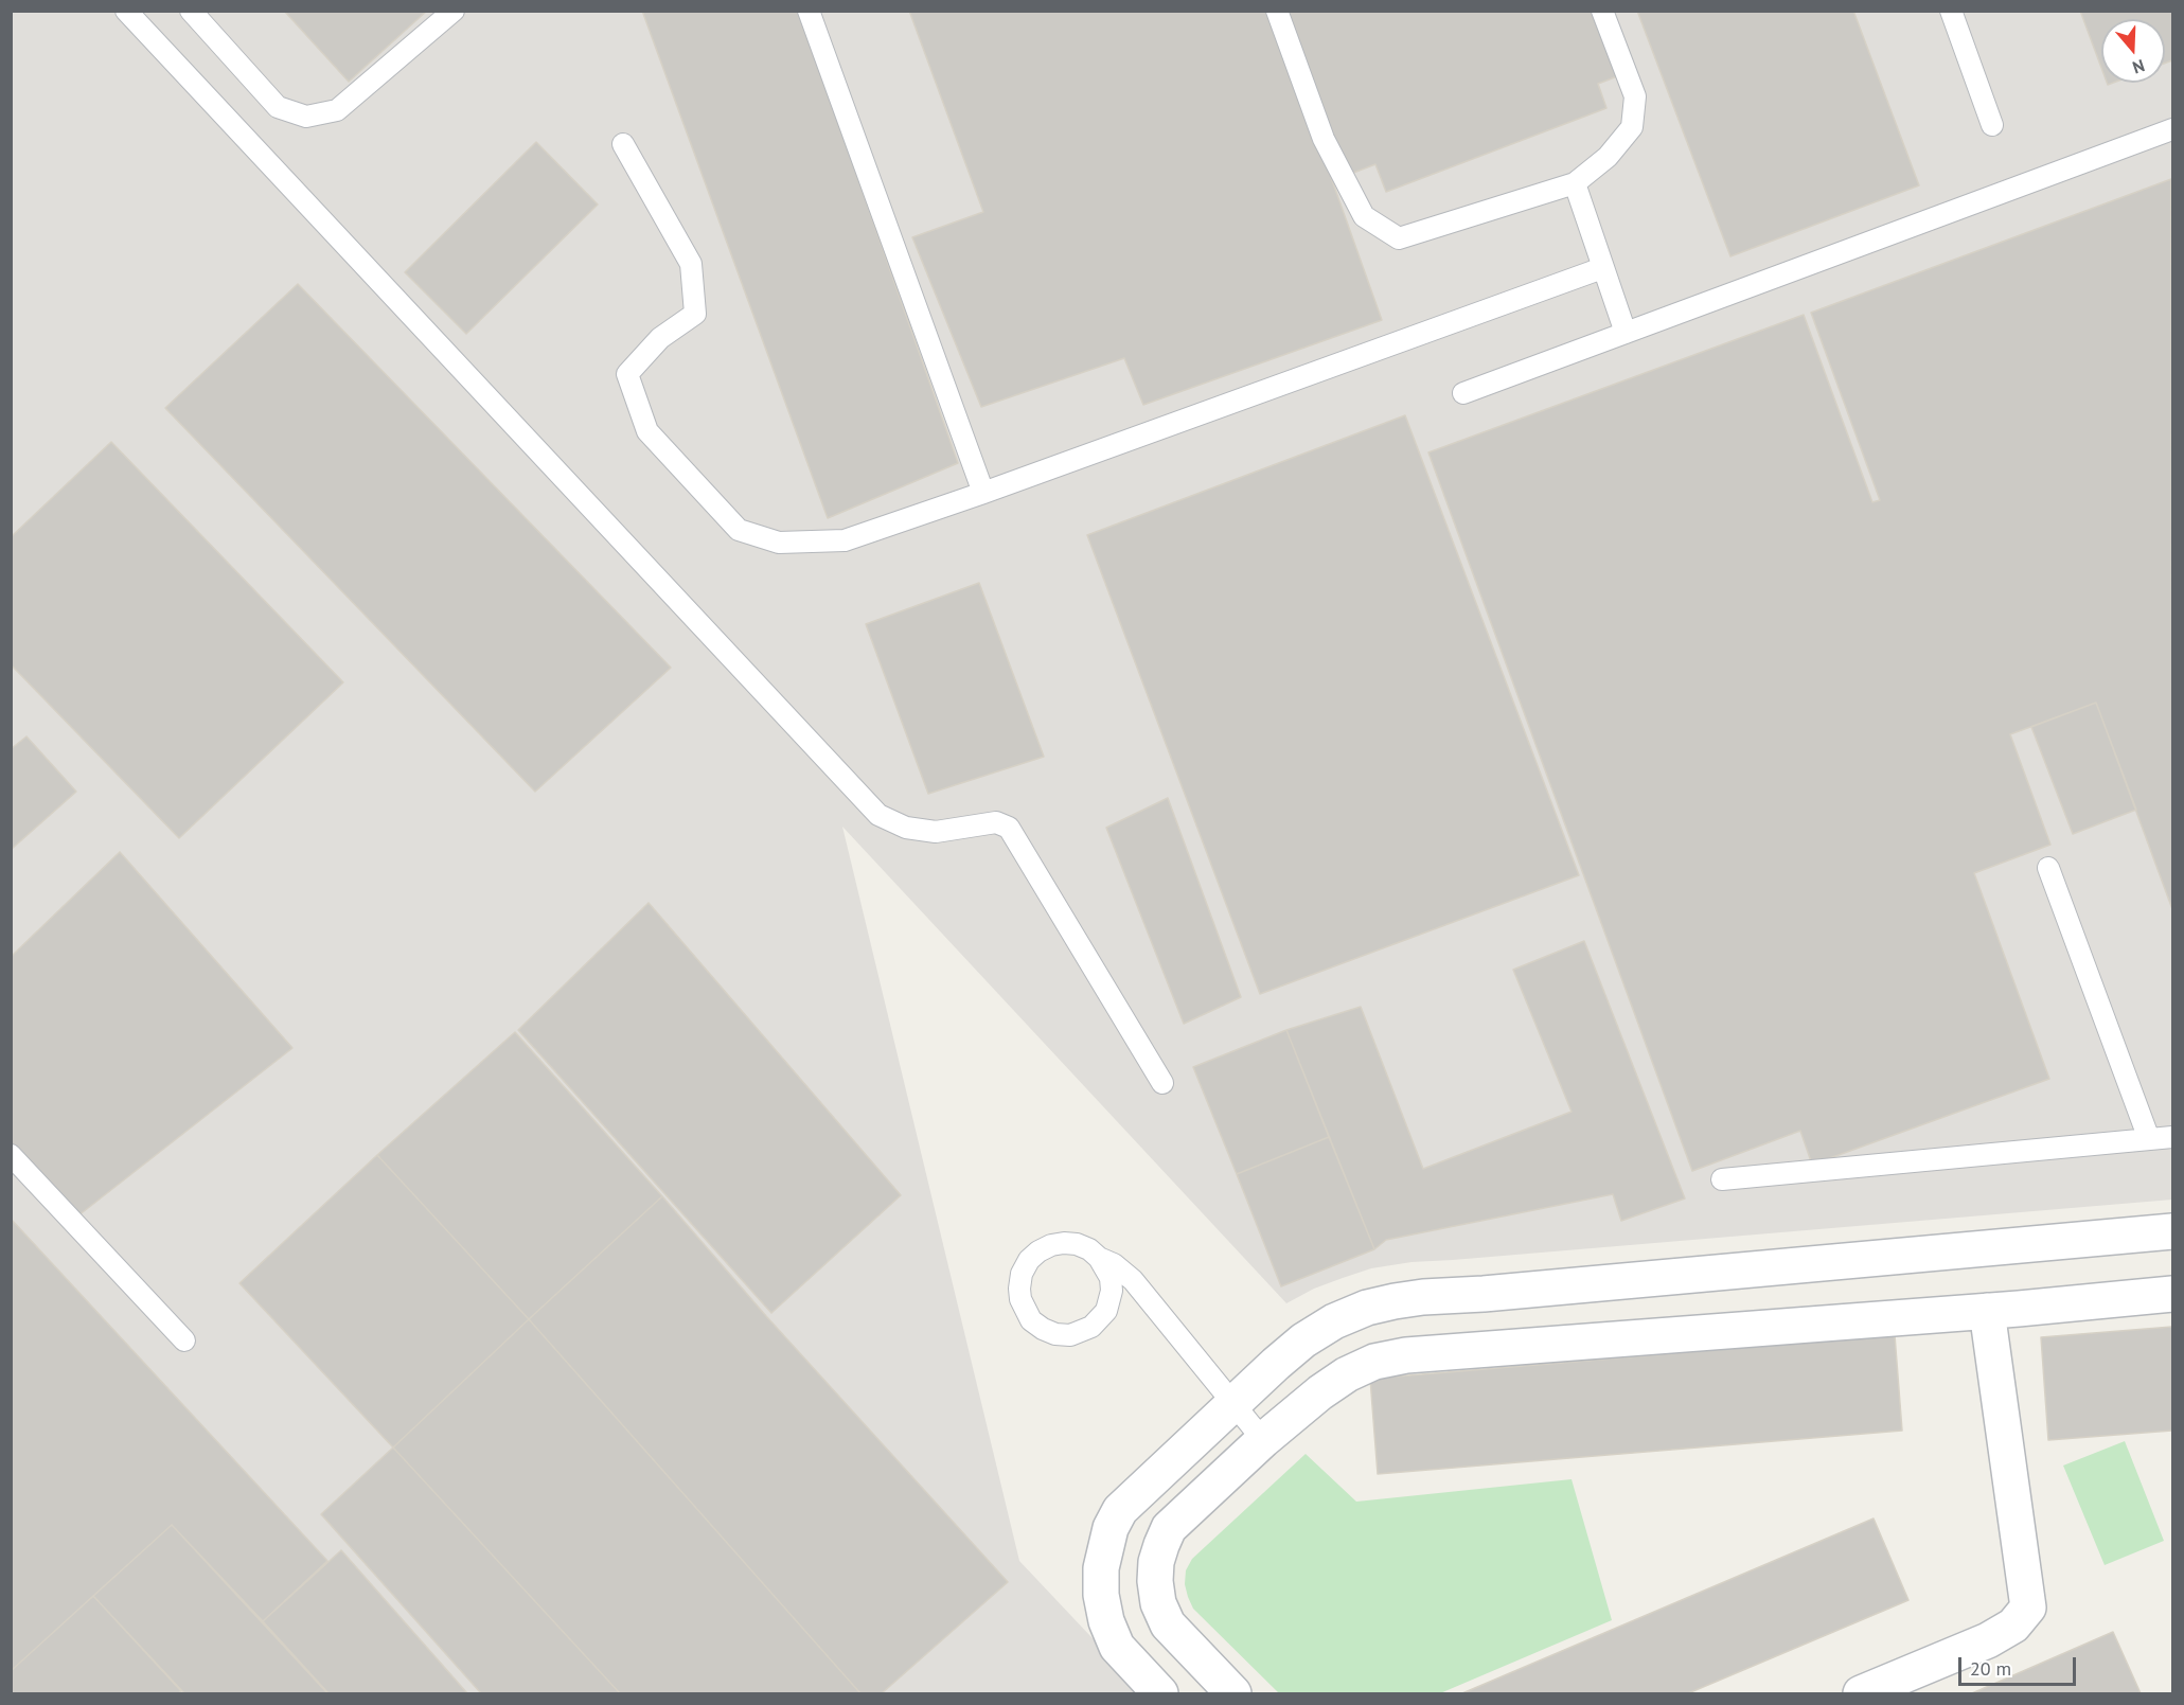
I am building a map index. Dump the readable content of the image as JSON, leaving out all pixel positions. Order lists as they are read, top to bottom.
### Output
{
  "scale_bar": "20 m",
  "north": "bottom"
}
